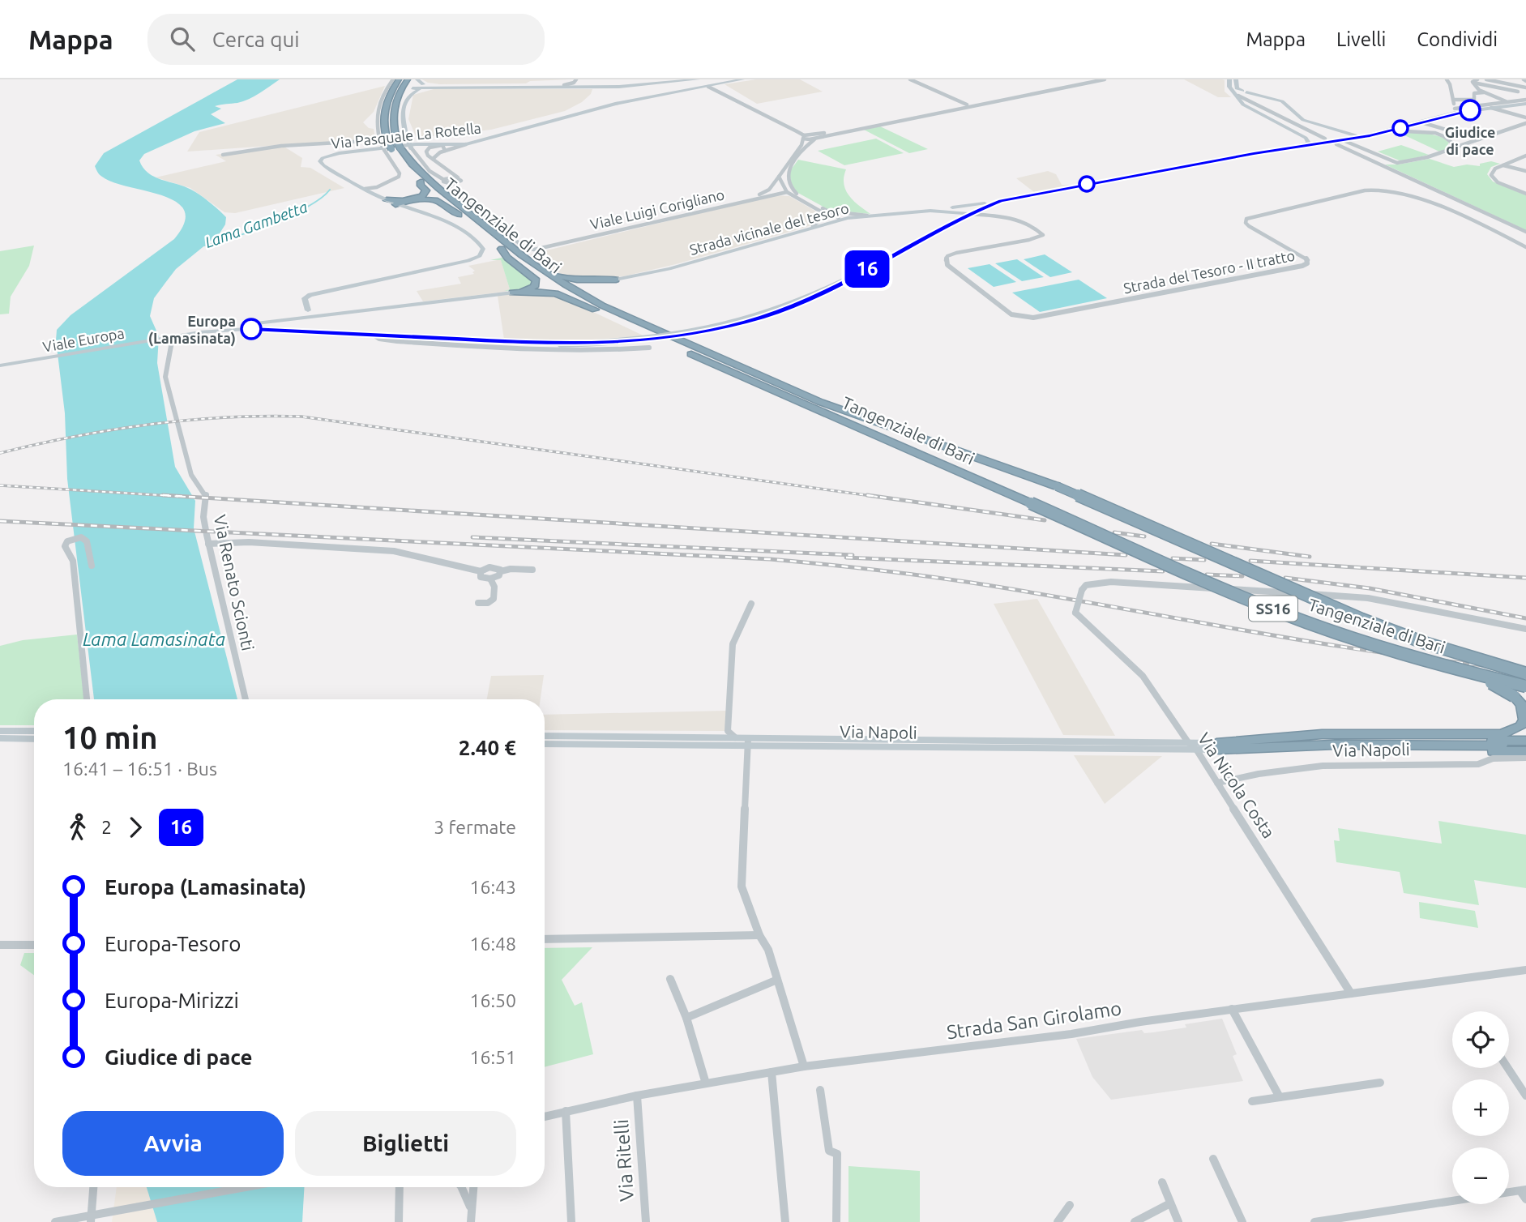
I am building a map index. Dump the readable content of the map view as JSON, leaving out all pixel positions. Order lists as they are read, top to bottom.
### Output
{
  "streets": {
    "highway": ["Tangenziale di Bari", "SS16"],
    "main road": [
      "Via Pasquale La Rotella",
      "Strada vicinale del tesoro",
      "Viale Europa",
      "Via Napoli"
    ],
    "street": [
      "Viale Luigi Corigliano",
      "Strada del Tesoro - II tratto",
      "Via Renato Scionti",
      "Via Nicola Costa",
      "Strada San Girolamo",
      "Via Ritelli"
    ]
  },
  "crossings": [
    ["Viale Europa", "Via Renato Scionti"],
    ["Via Napoli", "Via Nicola Costa"],
    ["Via Nicola Costa", "Strada San Girolamo"],
    ["Strada San Girolamo", "Via Ritelli"]
  ],
  "water": ["Lama Gambetta", "Lama Lamasinata"],
  "places": ["Giudice di pace", "Europa (Lamasinata)"],
  "lines": ["bus line 16"],
  "page": {
    "header": "Mappa",
    "search": "Cerca qui",
    "nav": ["Mappa", "Livelli", "Condividi"],
    "on_map": "16",
    "heading": ["10 min", "16:41 – 16:51 · Bus", "2.40 €"],
    "legs": ["2", "16", "3 fermate"],
    "list": [
      {
        "name": "Europa (Lamasinata)",
        "value": "16:43"
      },
      {
        "name": "Europa-Tesoro",
        "value": "16:48"
      },
      {
        "name": "Europa-Mirizzi",
        "value": "16:50"
      },
      {
        "name": "Giudice di pace",
        "value": "16:51"
      }
    ],
    "map_buttons": ["+", "−"],
    "buttons": ["Avvia", "Biglietti"]
  }
}
